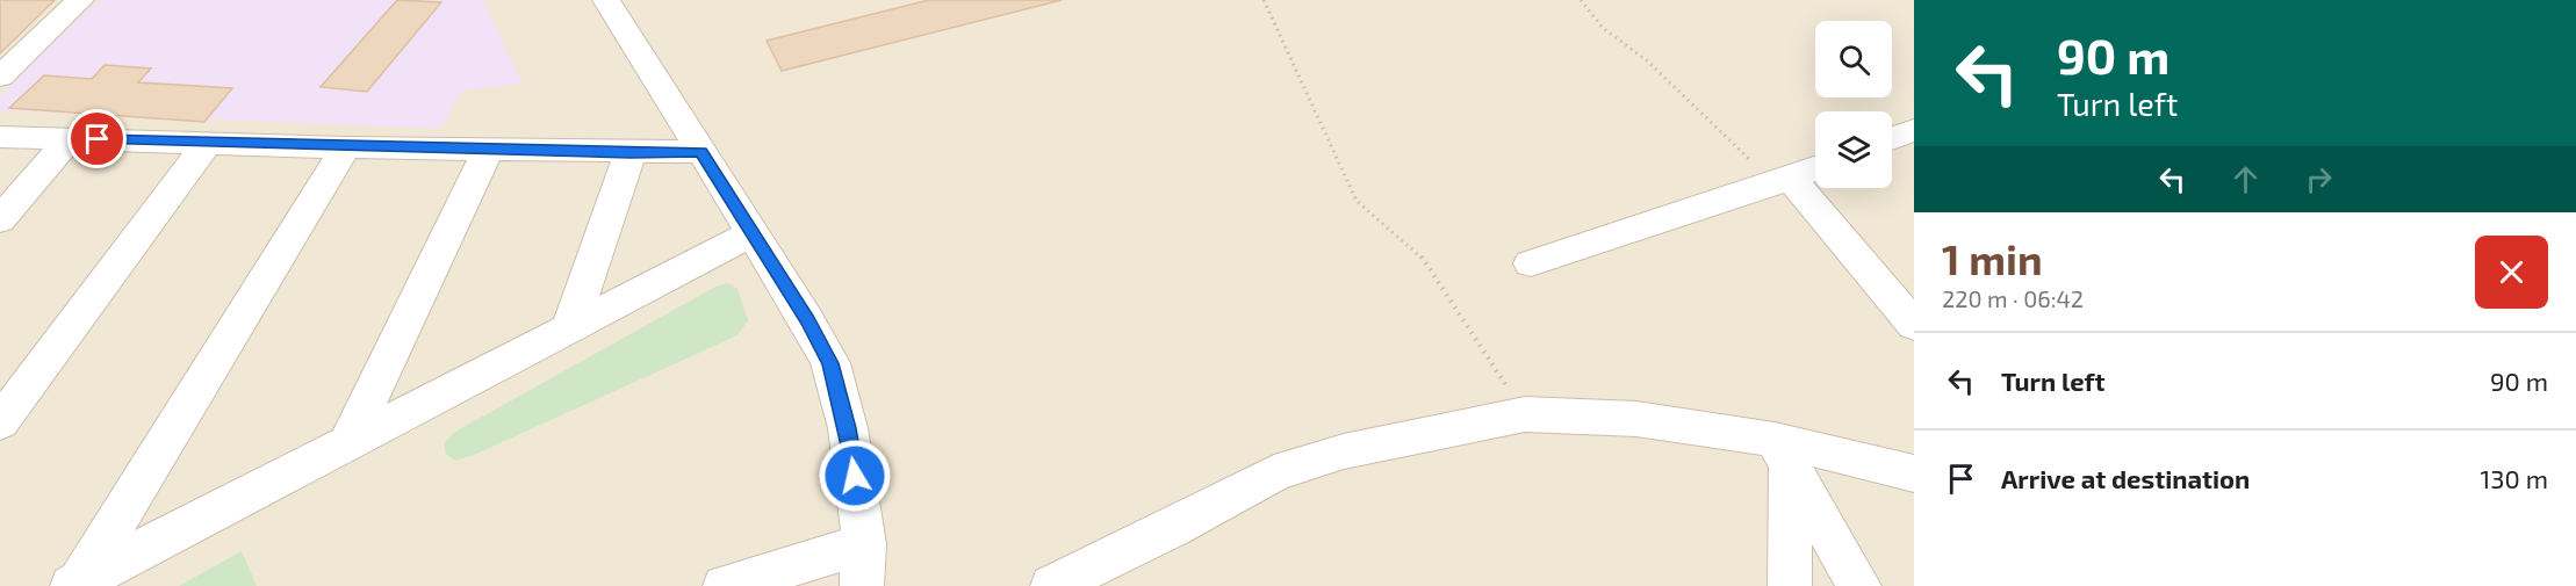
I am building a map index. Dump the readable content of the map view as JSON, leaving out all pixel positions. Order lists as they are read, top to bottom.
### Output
{
  "page": {
    "turn": ["90 m", "Turn left"],
    "heading": ["1 min", "220 m · 06:42"],
    "list": [
      {
        "name": "Turn left",
        "value": "90 m"
      },
      {
        "name": "Arrive at destination",
        "value": "130 m"
      }
    ]
  }
}
